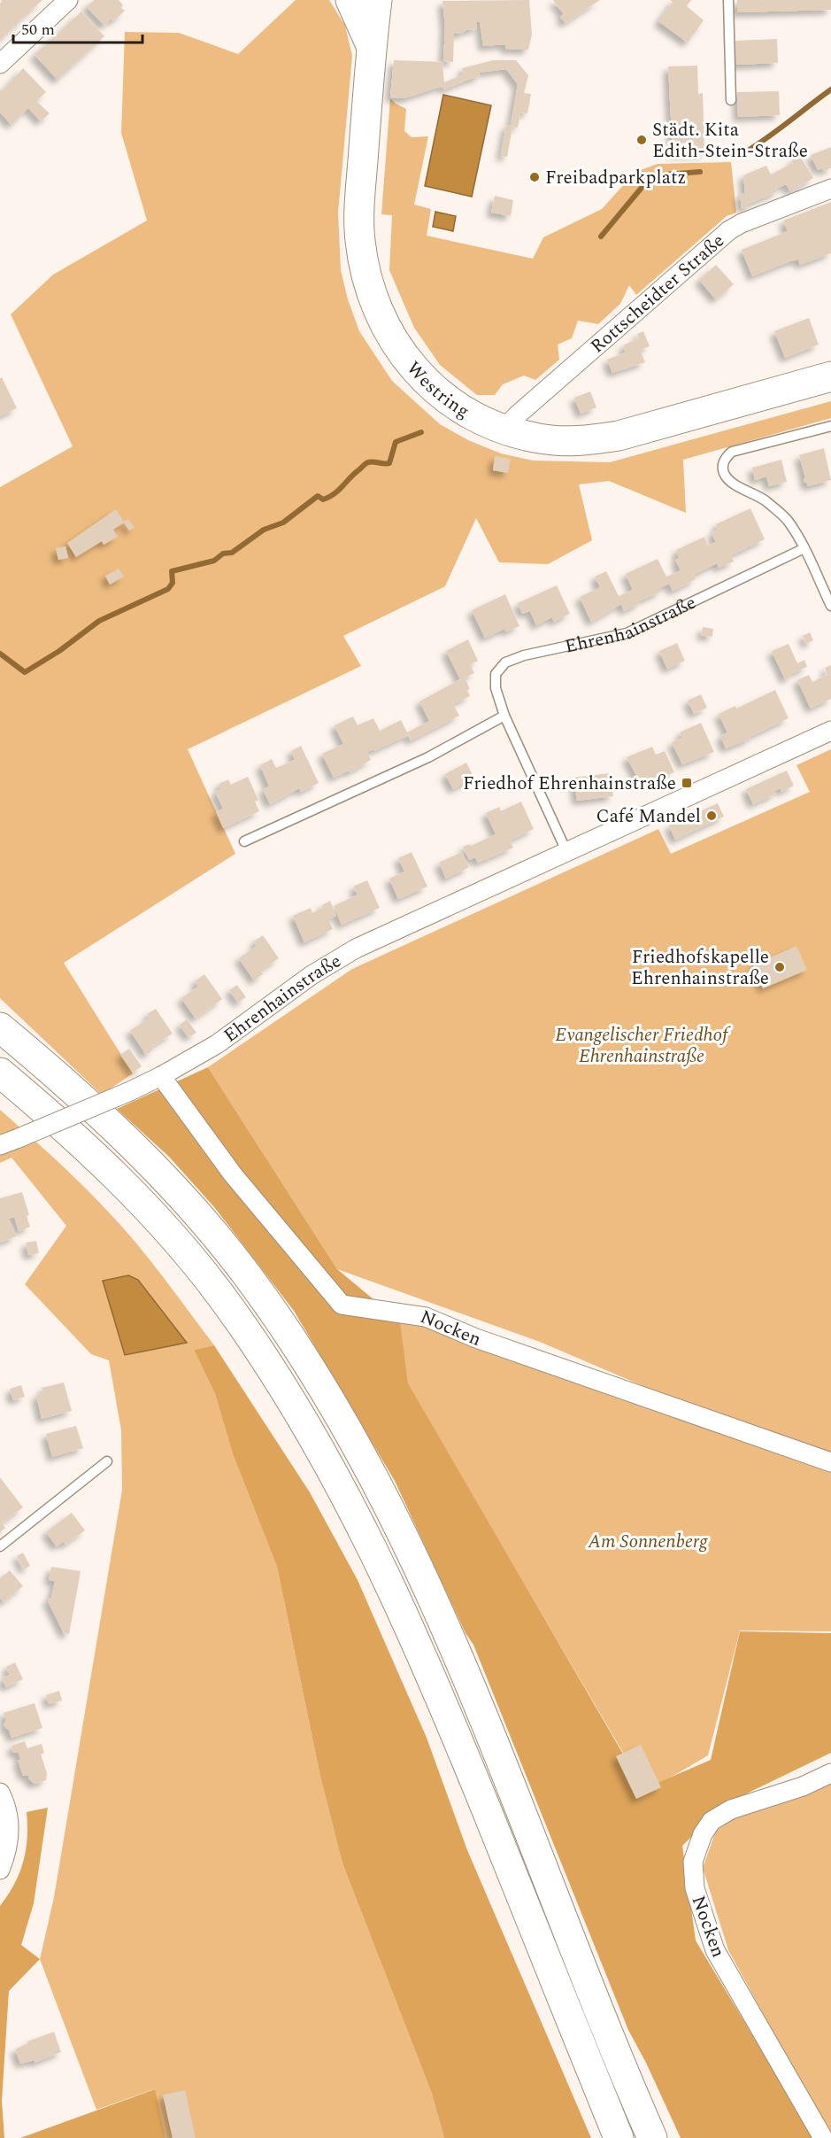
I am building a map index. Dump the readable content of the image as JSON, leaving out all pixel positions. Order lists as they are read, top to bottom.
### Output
{
  "streets": {
    "main road": ["Westring"],
    "street": ["Rottscheidter Straße", "Ehrenhainstraße", "Nocken"]
  },
  "crossings": [
    ["Rottscheidter Straße", "Westring"],
    ["Ehrenhainstraße", "Nocken"]
  ],
  "parks": ["Evangelischer Friedhof Ehrenhainstraße", "Am Sonnenberg"],
  "places": {
    "other": [
      "Städt. Kita Edith-Stein-Straße",
      "Freibadparkplatz",
      "Café Mandel",
      "Friedhofskapelle Ehrenhainstraße"
    ],
    "transit": ["Friedhof Ehrenhainstraße"]
  },
  "scale_bar": "50 m"
}
